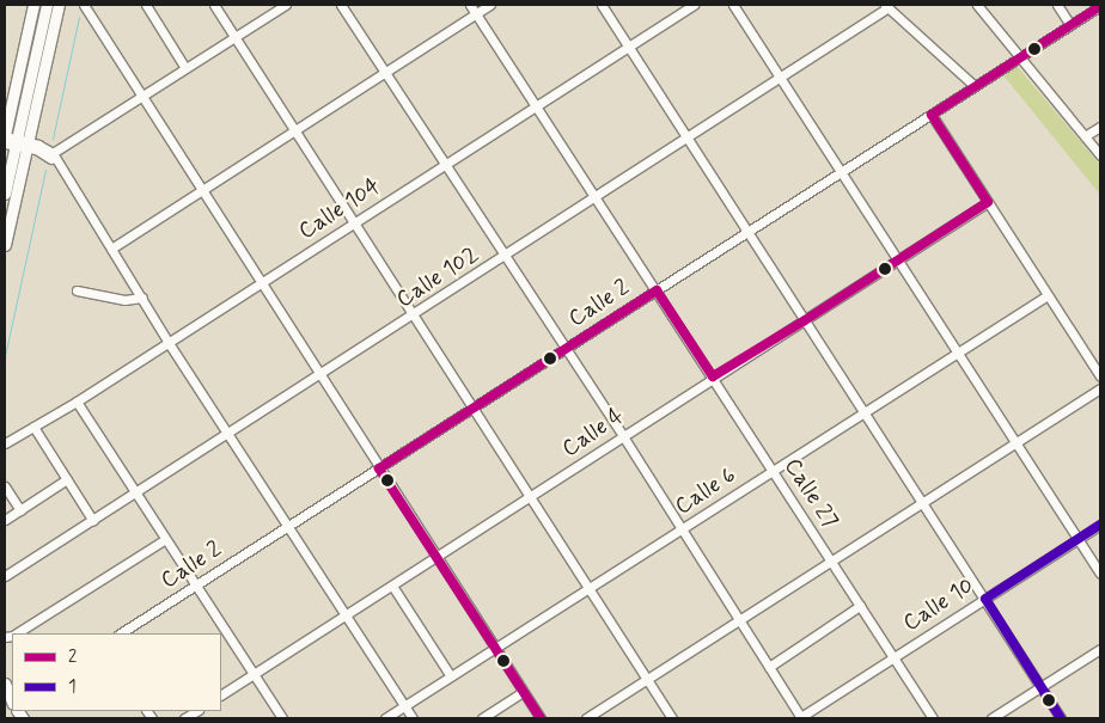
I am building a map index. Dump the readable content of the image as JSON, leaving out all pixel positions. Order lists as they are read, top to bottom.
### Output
{
  "streets": {
    "street": [
      "Calle 104",
      "Calle 102",
      "Calle 2",
      "Calle 4",
      "Calle 6",
      "Calle 27",
      "Calle 10"
    ]
  },
  "crossings": [
    ["Calle 104", "Calle 27"],
    ["Calle 102", "Calle 27"],
    ["Calle 2", "Calle 27"],
    ["Calle 4", "Calle 27"],
    ["Calle 6", "Calle 27"],
    ["Calle 27", "Calle 10"]
  ],
  "lines": ["transit line 2", "transit line 1"],
  "legend": ["2", "1"]
}
